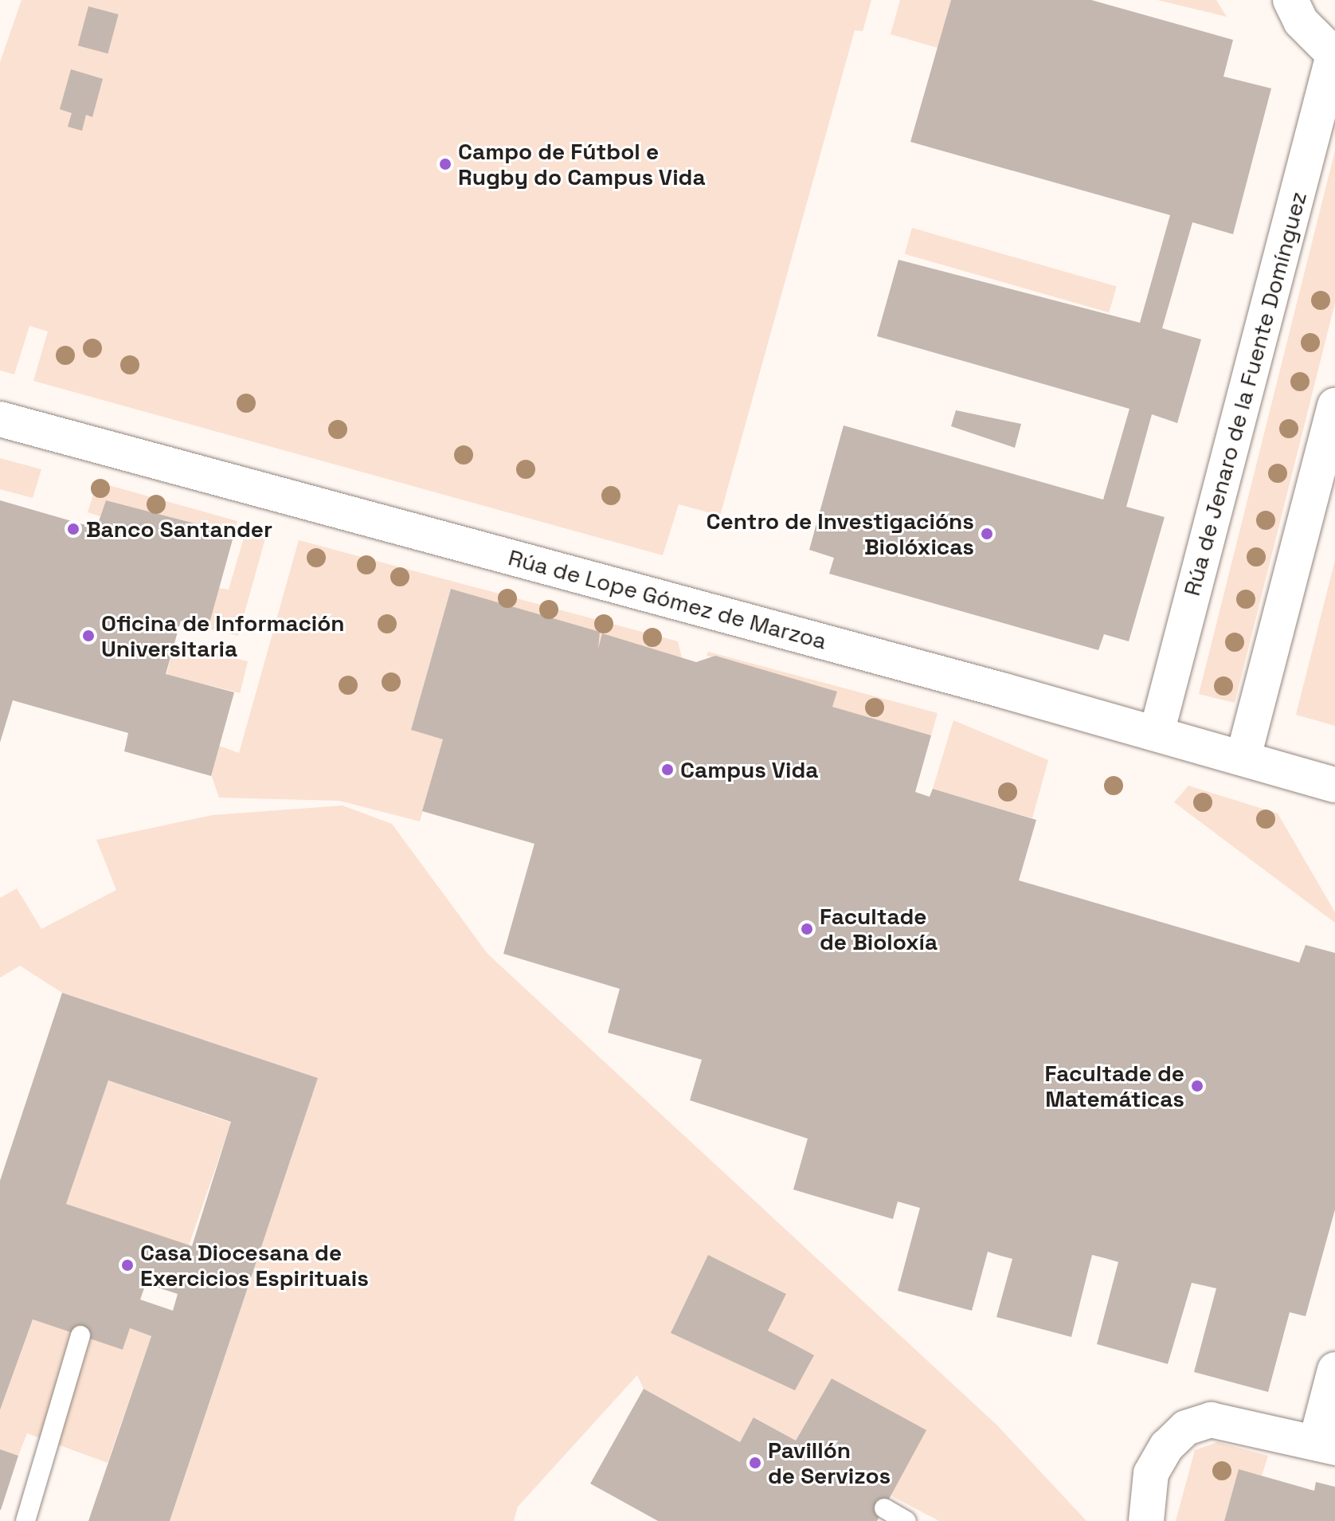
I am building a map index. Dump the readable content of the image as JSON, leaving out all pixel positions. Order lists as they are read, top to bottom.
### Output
{
  "streets": {
    "street": ["Rúa de Jenaro de la Fuente Domínguez", "Rúa de Lope Gómez de Marzoa"]
  },
  "crossings": [
    ["Rúa de Jenaro de la Fuente Domínguez", "Rúa de Lope Gómez de Marzoa"]
  ],
  "places": [
    "Campo de Fútbol e Rugby do Campus Vida",
    "Banco Santander",
    "Centro de Investigacións Biolóxicas",
    "Oficina de Información Universitaria",
    "Campus Vida",
    "Facultade de Bioloxía",
    "Facultade de Matemáticas",
    "Casa Diocesana de Exercicios Espirituais",
    "Pavillón de Servizos"
  ]
}
